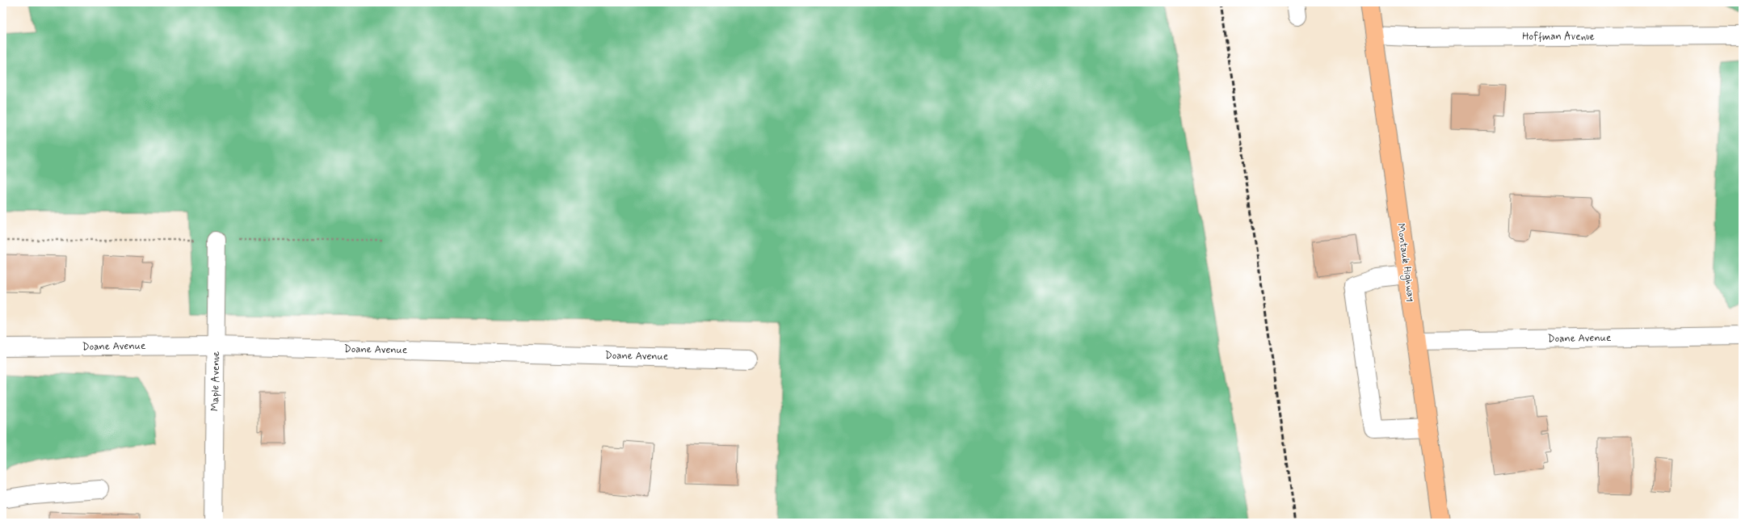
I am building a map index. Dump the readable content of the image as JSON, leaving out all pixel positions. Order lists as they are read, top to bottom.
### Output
{
  "streets": {
    "main road": ["Montauk Highway"],
    "street": ["Hoffman Avenue", "Doane Avenue", "Maple Avenue"]
  },
  "crossings": [
    ["Hoffman Avenue", "Montauk Highway"],
    ["Montauk Highway", "Doane Avenue"],
    ["Doane Avenue", "Maple Avenue"]
  ]
}
